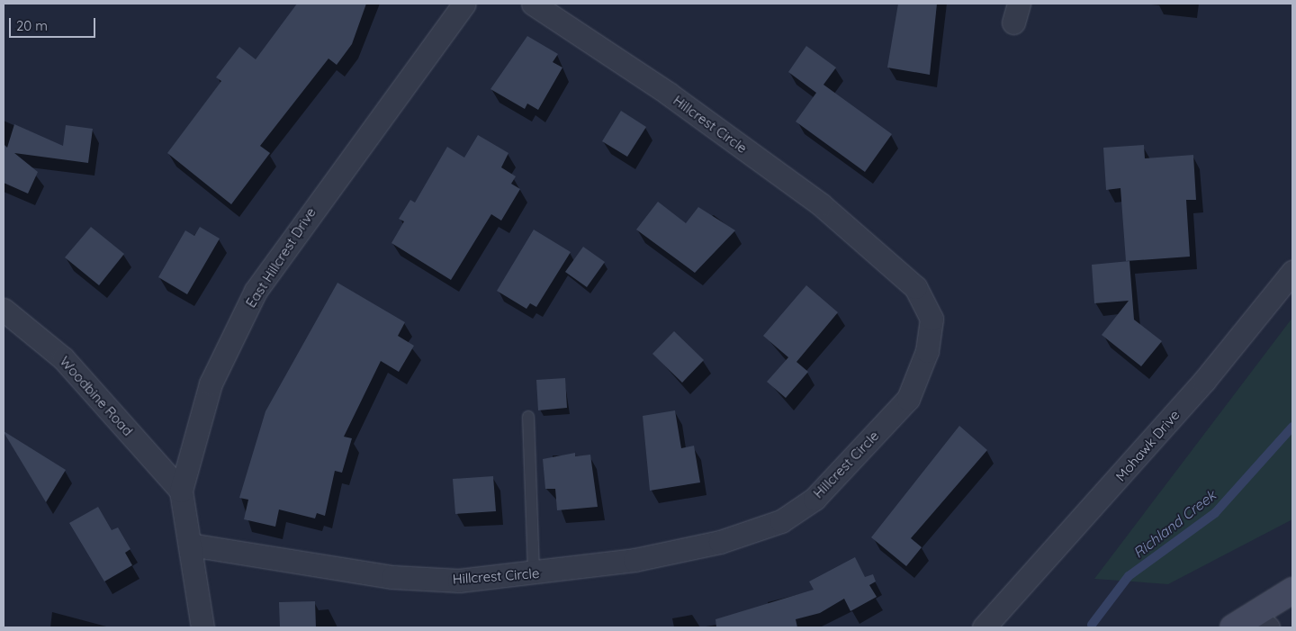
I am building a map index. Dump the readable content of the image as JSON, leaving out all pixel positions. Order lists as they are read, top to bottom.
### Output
{
  "streets": {
    "street": [
      "Hillcrest Circle",
      "East Hillcrest Drive",
      "Woodbine Road",
      "Mohawk Drive"
    ]
  },
  "crossings": [
    ["Hillcrest Circle", "East Hillcrest Drive"],
    ["East Hillcrest Drive", "Woodbine Road"]
  ],
  "water": ["Richland Creek"],
  "scale_bar": "20 m"
}
